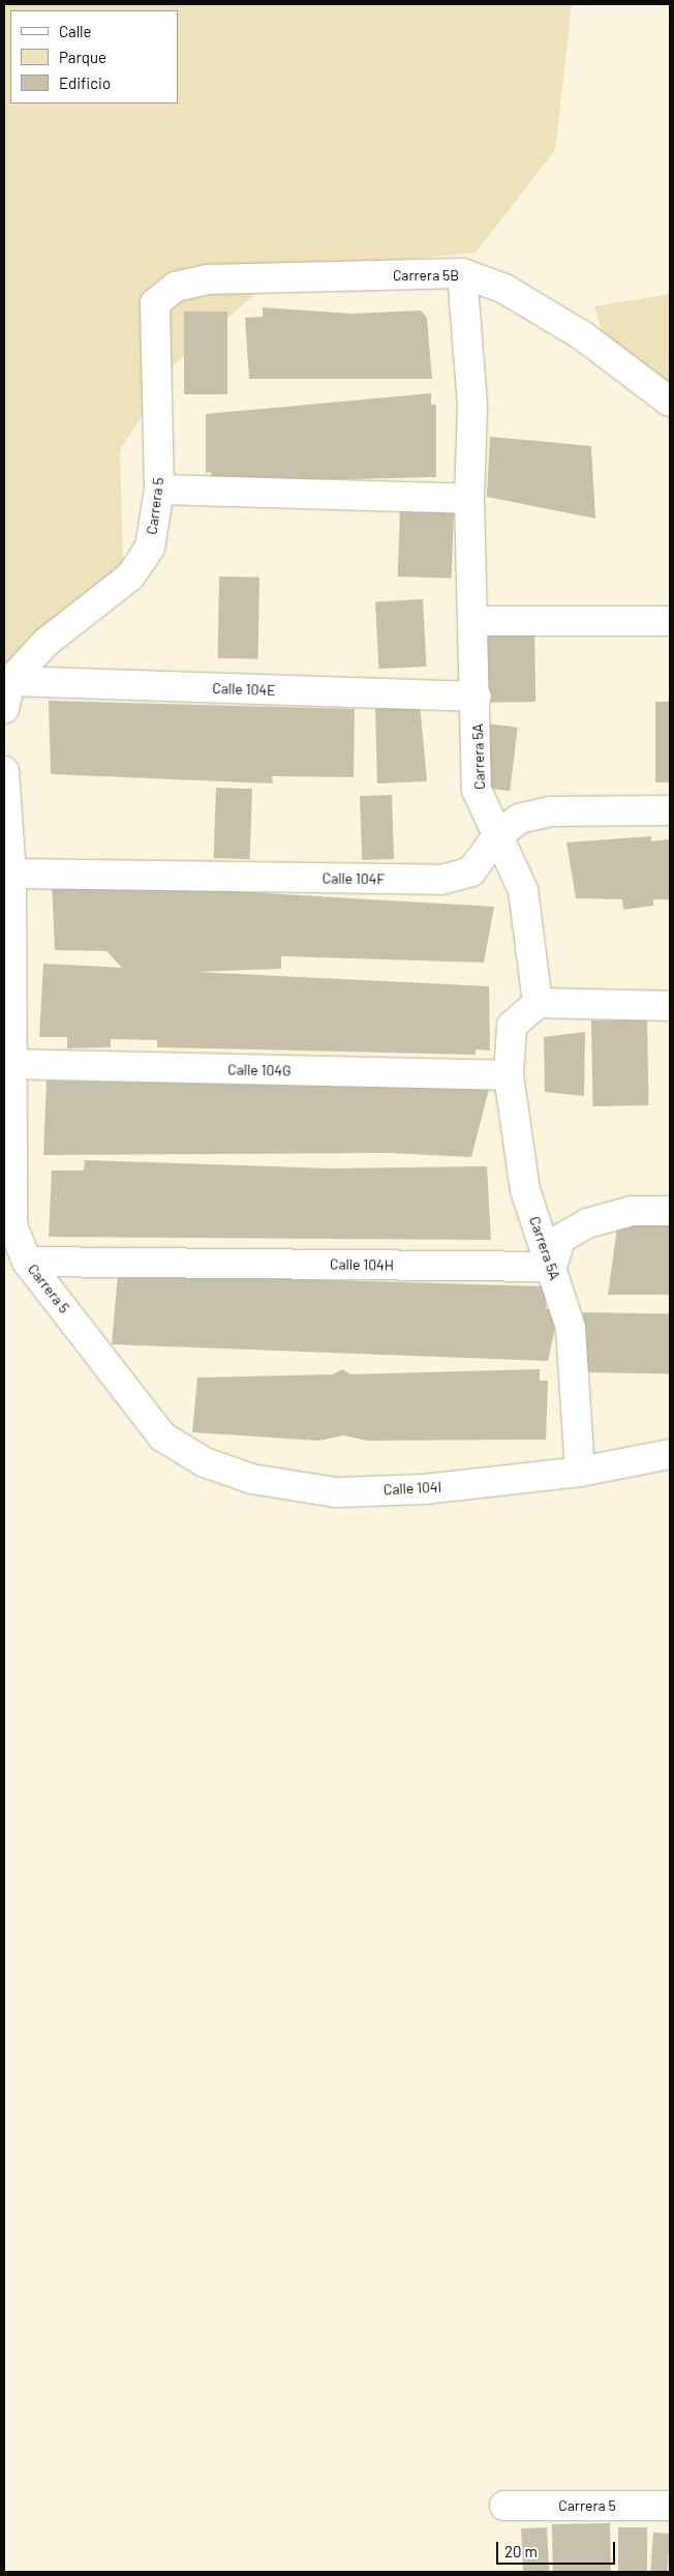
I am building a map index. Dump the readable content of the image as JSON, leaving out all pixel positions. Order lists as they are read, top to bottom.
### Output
{
  "streets": {
    "street": [
      "Carrera 5B",
      "Carrera 5",
      "Calle 104E",
      "Carrera 5A",
      "Calle 104F",
      "Calle 104G",
      "Calle 104H",
      "Calle 104I"
    ]
  },
  "crossings": [
    ["Carrera 5B", "Carrera 5"],
    ["Carrera 5", "Calle 104E"],
    ["Carrera 5", "Calle 104F"],
    ["Carrera 5", "Calle 104G"],
    ["Carrera 5", "Calle 104H"],
    ["Carrera 5", "Calle 104I"],
    ["Calle 104E", "Carrera 5A"],
    ["Carrera 5A", "Calle 104F"],
    ["Carrera 5A", "Calle 104G"],
    ["Carrera 5A", "Calle 104H"],
    ["Carrera 5A", "Calle 104I"]
  ],
  "legend": ["Calle", "Parque", "Edificio"],
  "scale_bar": "20 m"
}
